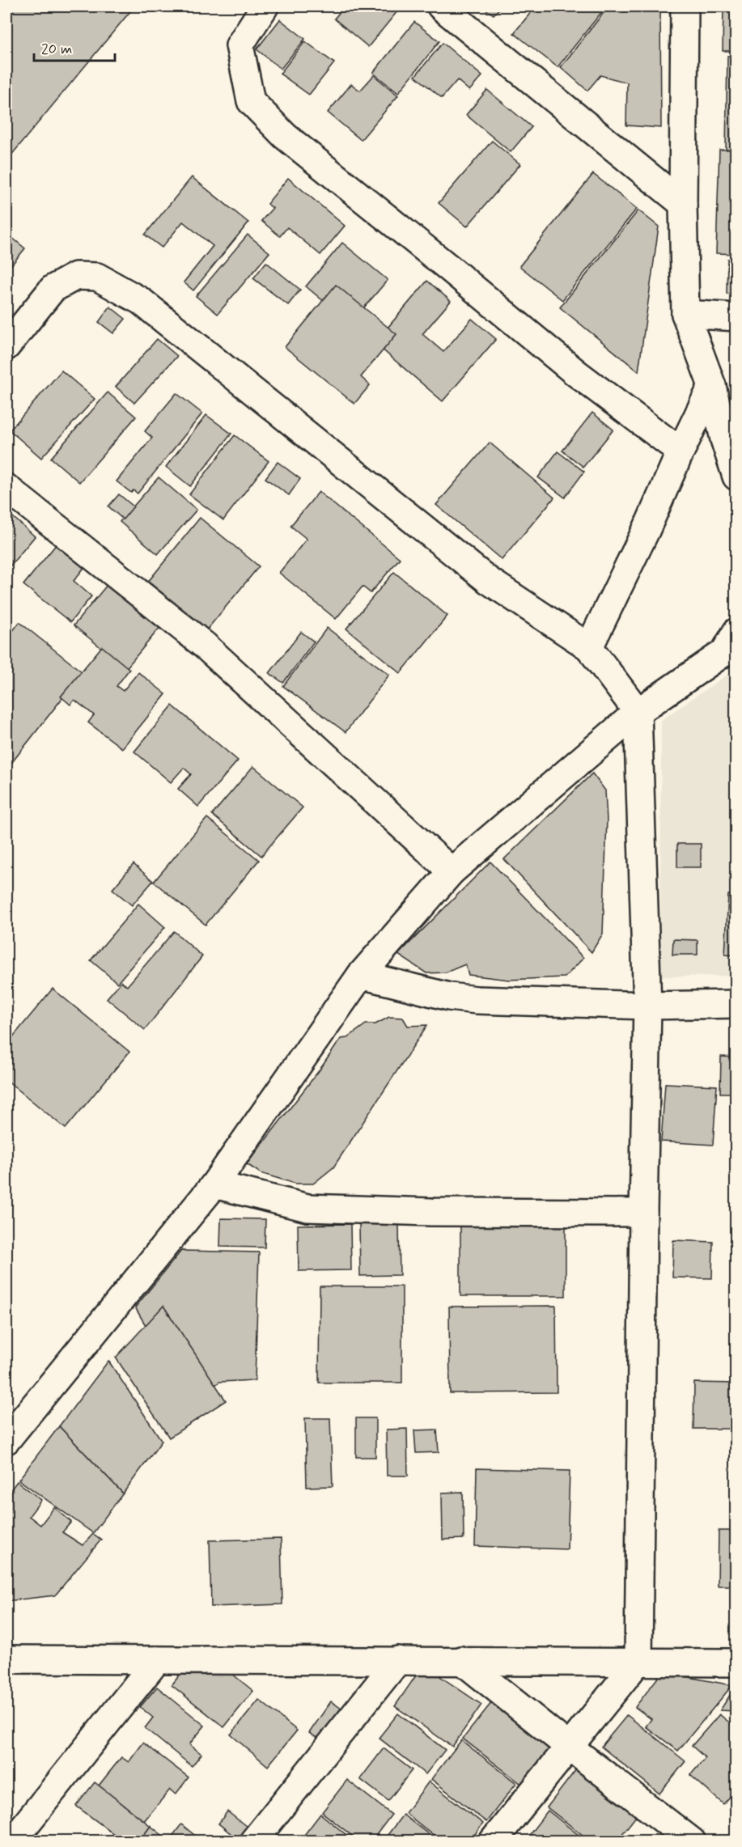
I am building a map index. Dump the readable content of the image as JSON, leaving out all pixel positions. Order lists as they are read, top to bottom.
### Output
{
  "scale_bar": "20 m"
}
